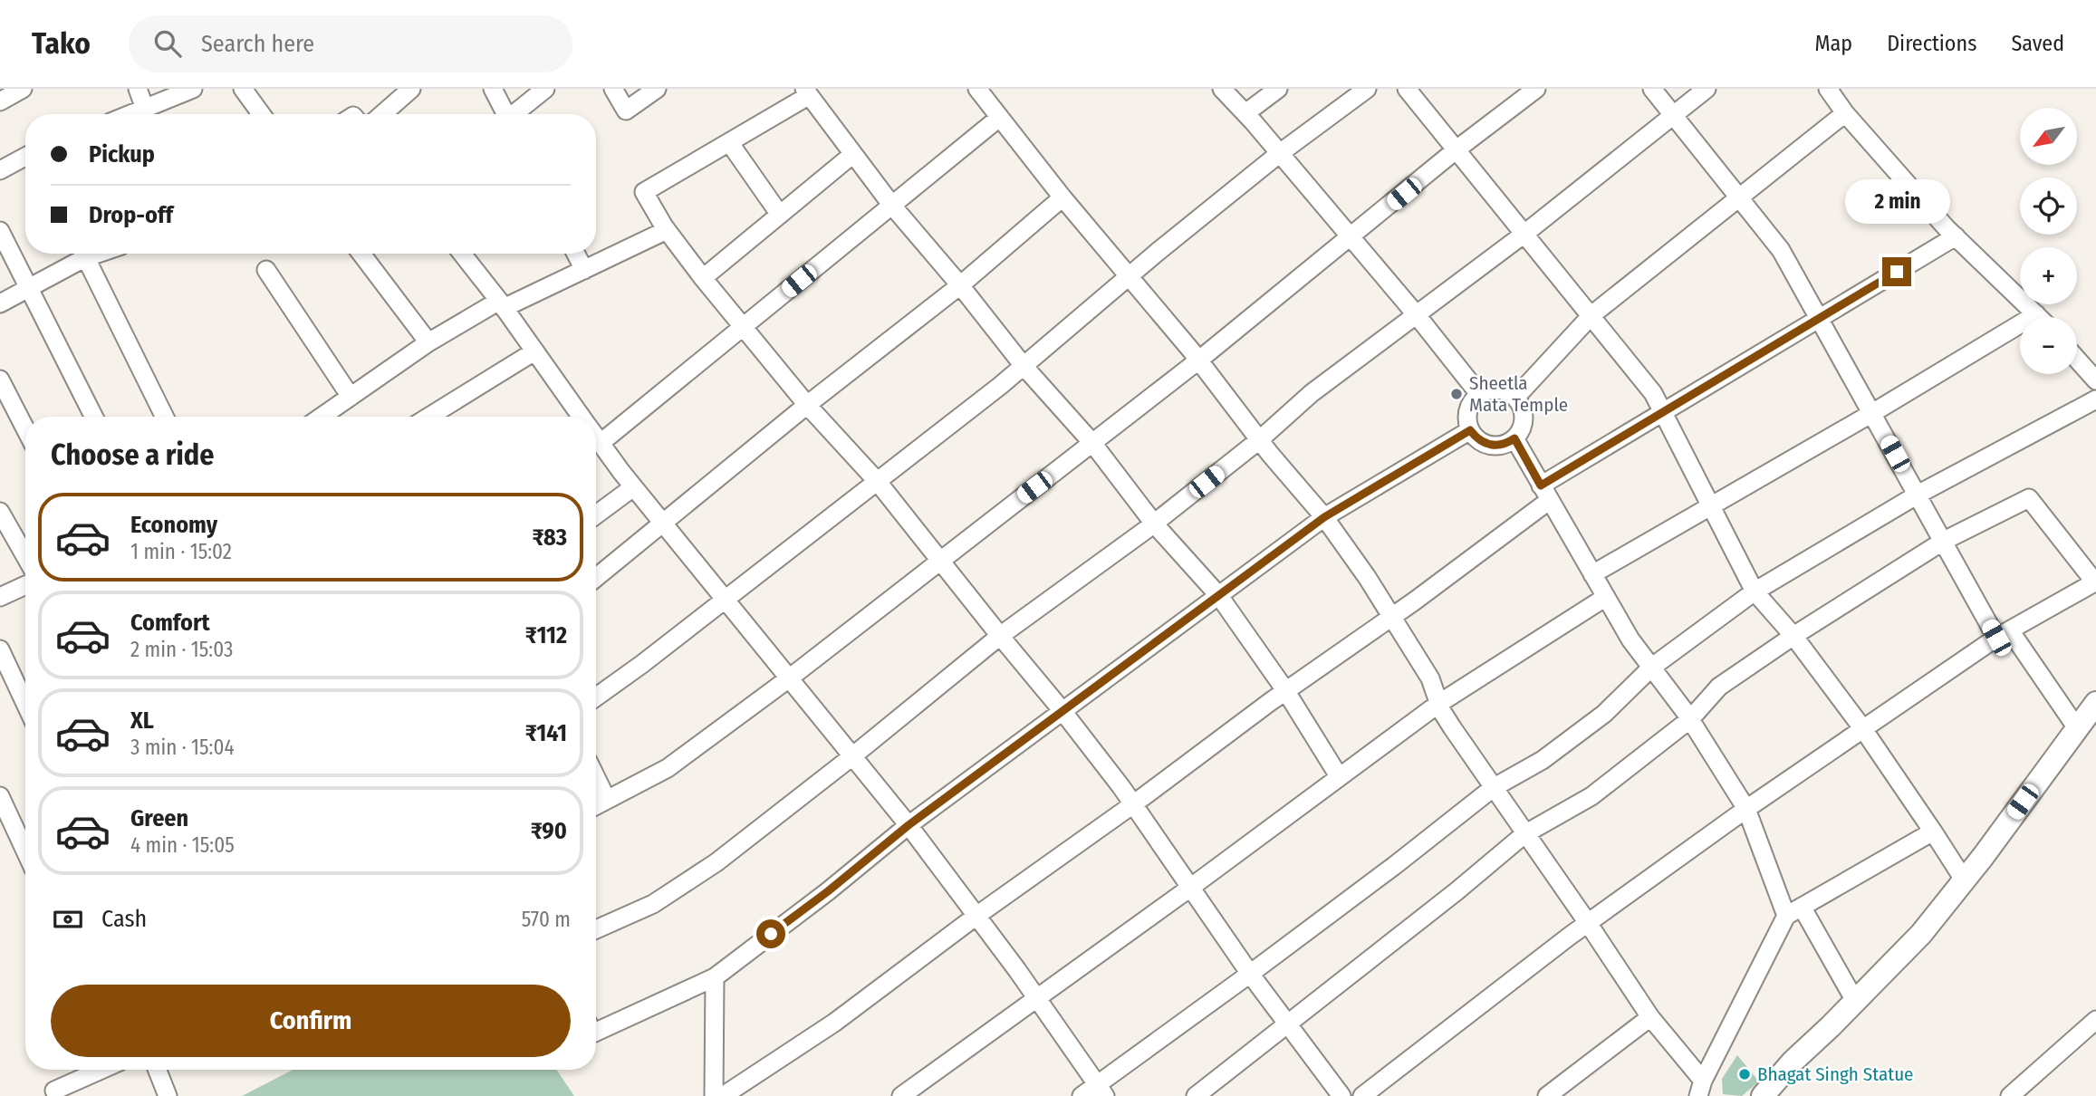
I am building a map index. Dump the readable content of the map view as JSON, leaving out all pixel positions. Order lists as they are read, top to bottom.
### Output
{
  "places": ["Sheetla Mata Temple", "Bhagat Singh Statue"],
  "north": "bottom left",
  "page": {
    "header": "Tako",
    "search": "Search here",
    "nav": ["Map", "Directions", "Saved"],
    "map_buttons": ["+", "−"],
    "banner": ["Pickup", "Drop-off"],
    "bubble": "2 min",
    "heading": "Choose a ride",
    "list": [
      {
        "name": "Economy",
        "note": "1 min · 15:02",
        "value": "₹83"
      },
      {
        "name": "Comfort",
        "note": "2 min · 15:03",
        "value": "₹112"
      },
      {
        "name": "XL",
        "note": "3 min · 15:04",
        "value": "₹141"
      },
      {
        "name": "Green",
        "note": "4 min · 15:05",
        "value": "₹90"
      }
    ],
    "pay": ["Cash", "570 m"],
    "buttons": "Confirm"
  }
}
